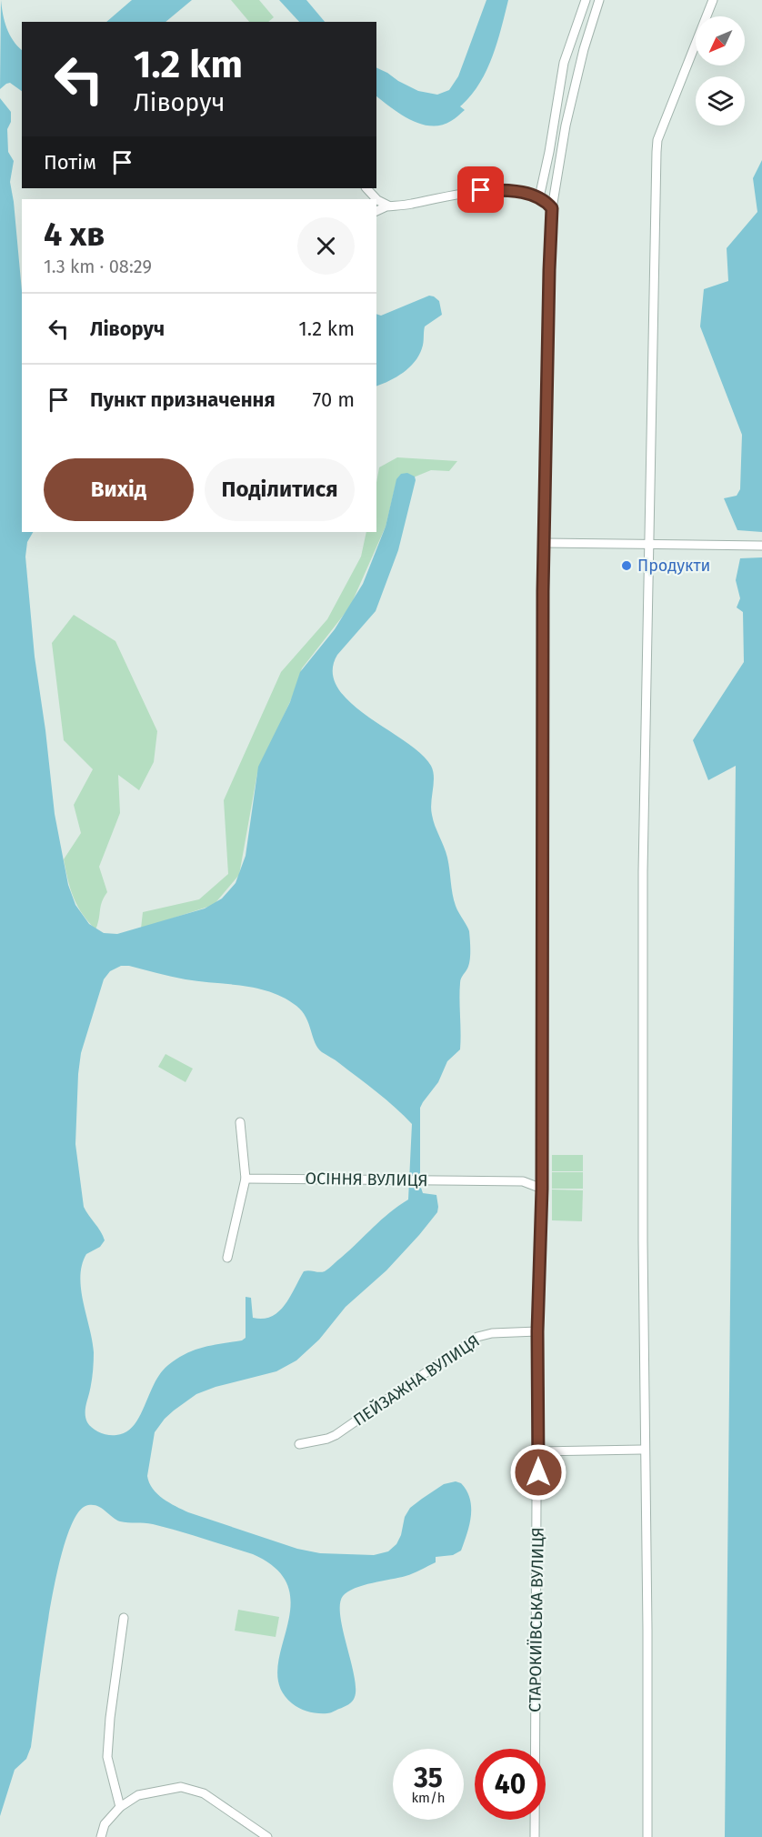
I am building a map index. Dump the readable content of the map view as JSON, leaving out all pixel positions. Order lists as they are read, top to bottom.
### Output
{
  "streets": {
    "street": ["ОСІННЯ ВУЛИЦЯ", "ПЕЙЗАЖНА ВУЛИЦЯ", "СТАРОКИЇВСЬКА ВУЛИЦЯ"]
  },
  "crossings": [
    ["ОСІННЯ ВУЛИЦЯ", "СТАРОКИЇВСЬКА ВУЛИЦЯ"],
    ["ПЕЙЗАЖНА ВУЛИЦЯ", "СТАРОКИЇВСЬКА ВУЛИЦЯ"]
  ],
  "places": ["Продукти"],
  "north": "bottom left",
  "page": {
    "turn": ["1.2 km", "Ліворуч"],
    "then": "Потім",
    "heading": ["4 хв", "1.3 km · 08:29"],
    "list": [
      {
        "name": "Ліворуч",
        "value": "1.2 km"
      },
      {
        "name": "Пункт призначення",
        "value": "70 m"
      }
    ],
    "buttons": ["Вихід", "Поділитися"],
    "speed": "35 km/h",
    "limit": "40"
  }
}
